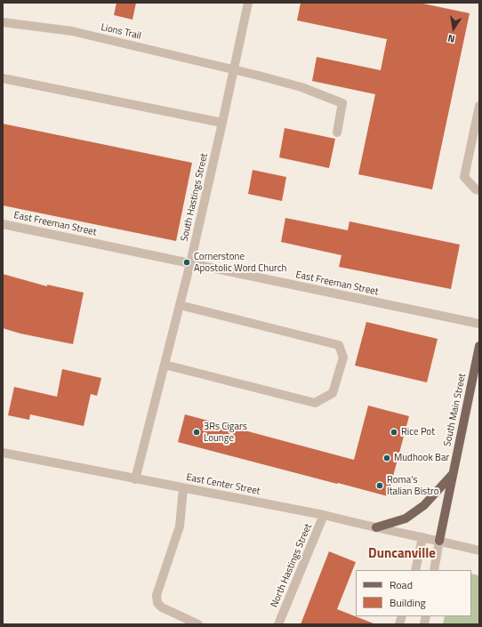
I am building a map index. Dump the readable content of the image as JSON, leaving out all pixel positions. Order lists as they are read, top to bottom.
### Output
{
  "streets": {
    "main road": ["South Main Street"],
    "street": [
      "Lions Trail",
      "South Hastings Street",
      "East Freeman Street",
      "East Center Street",
      "North Hastings Street"
    ]
  },
  "crossings": [
    ["Lions Trail", "South Hastings Street"],
    ["South Hastings Street", "East Freeman Street"],
    ["South Hastings Street", "East Center Street"],
    ["South Main Street", "East Center Street"],
    ["East Center Street", "North Hastings Street"]
  ],
  "districts": ["Duncanville"],
  "places": [
    "Cornerstone Apostolic Word Church",
    "3Rs Cigars Lounge",
    "Rice Pot",
    "Mudhook Bar",
    "Roma's Italian Bistro"
  ],
  "legend": ["Road", "Building"],
  "north": "bottom"
}
